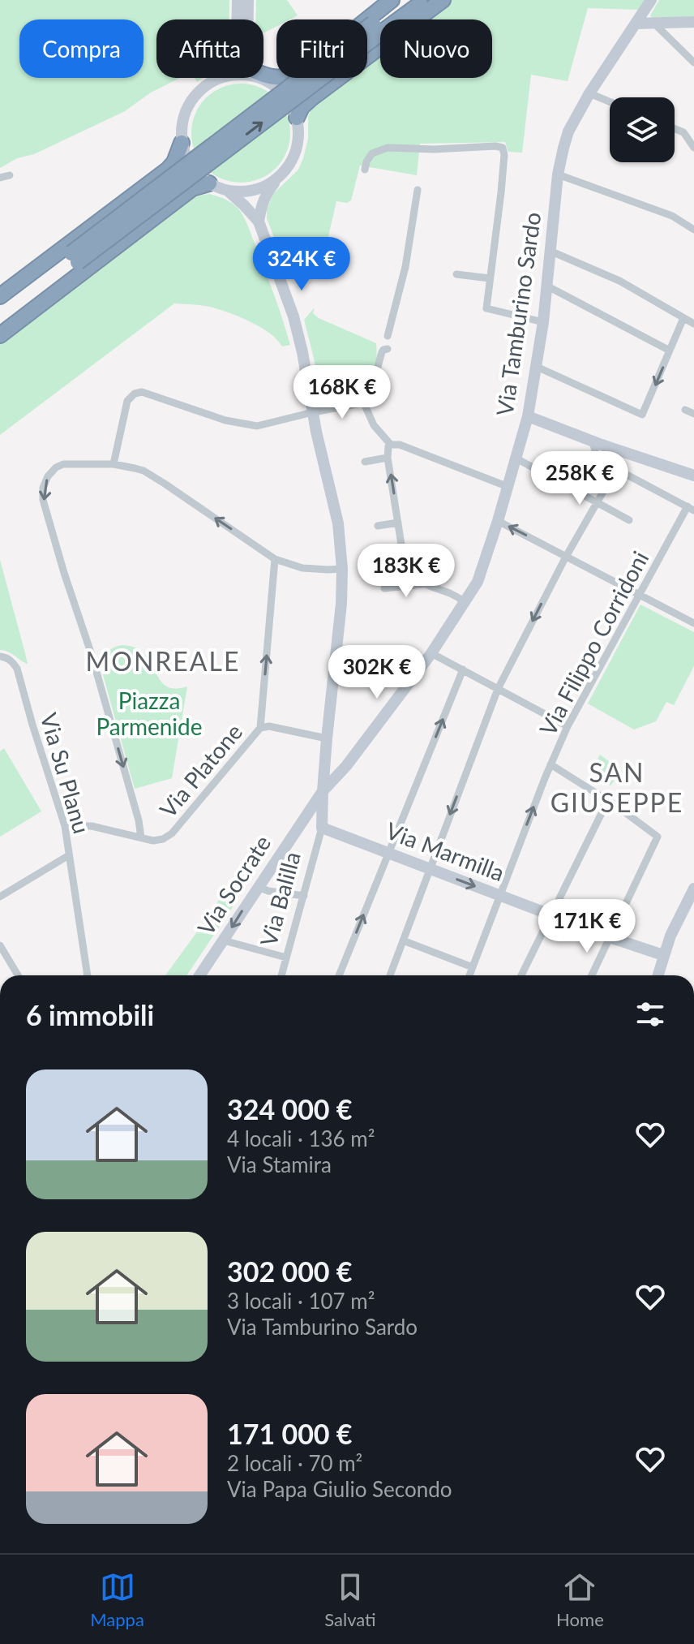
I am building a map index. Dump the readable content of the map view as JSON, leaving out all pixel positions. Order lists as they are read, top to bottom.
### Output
{
  "streets": {
    "street": [
      "Via Tamburino Sardo",
      "Via Filippo Corridoni",
      "Via Platone",
      "Via Su Planu",
      "Via Marmilla",
      "Via Socrate",
      "Via Balilla"
    ]
  },
  "crossings": [
    ["Via Tamburino Sardo", "Via Socrate"],
    ["Via Filippo Corridoni", "Via Marmilla"],
    ["Via Platone", "Via Su Planu"],
    ["Via Marmilla", "Via Balilla"]
  ],
  "districts": ["MONREALE", "SAN GIUSEPPE"],
  "parks": ["Piazza Parmenide"],
  "page": {
    "chip": [
      "Compra",
      "Affitta",
      "Filtri",
      "Nuovo"
    ],
    "price": [
      "324K €",
      "168K €",
      "258K €",
      "183K €",
      "302K €",
      "171K €"
    ],
    "heading": "6 immobili",
    "list": [
      {
        "name": "324 000 €",
        "note": "4 locali · 136 m² · Via Stamira"
      },
      {
        "name": "302 000 €",
        "note": "3 locali · 107 m² · Via Tamburino Sardo"
      },
      {
        "name": "171 000 €",
        "note": "2 locali · 70 m² · Via Papa Giulio Secondo"
      }
    ],
    "tabs": ["Mappa", "Salvati", "Home"]
  }
}
